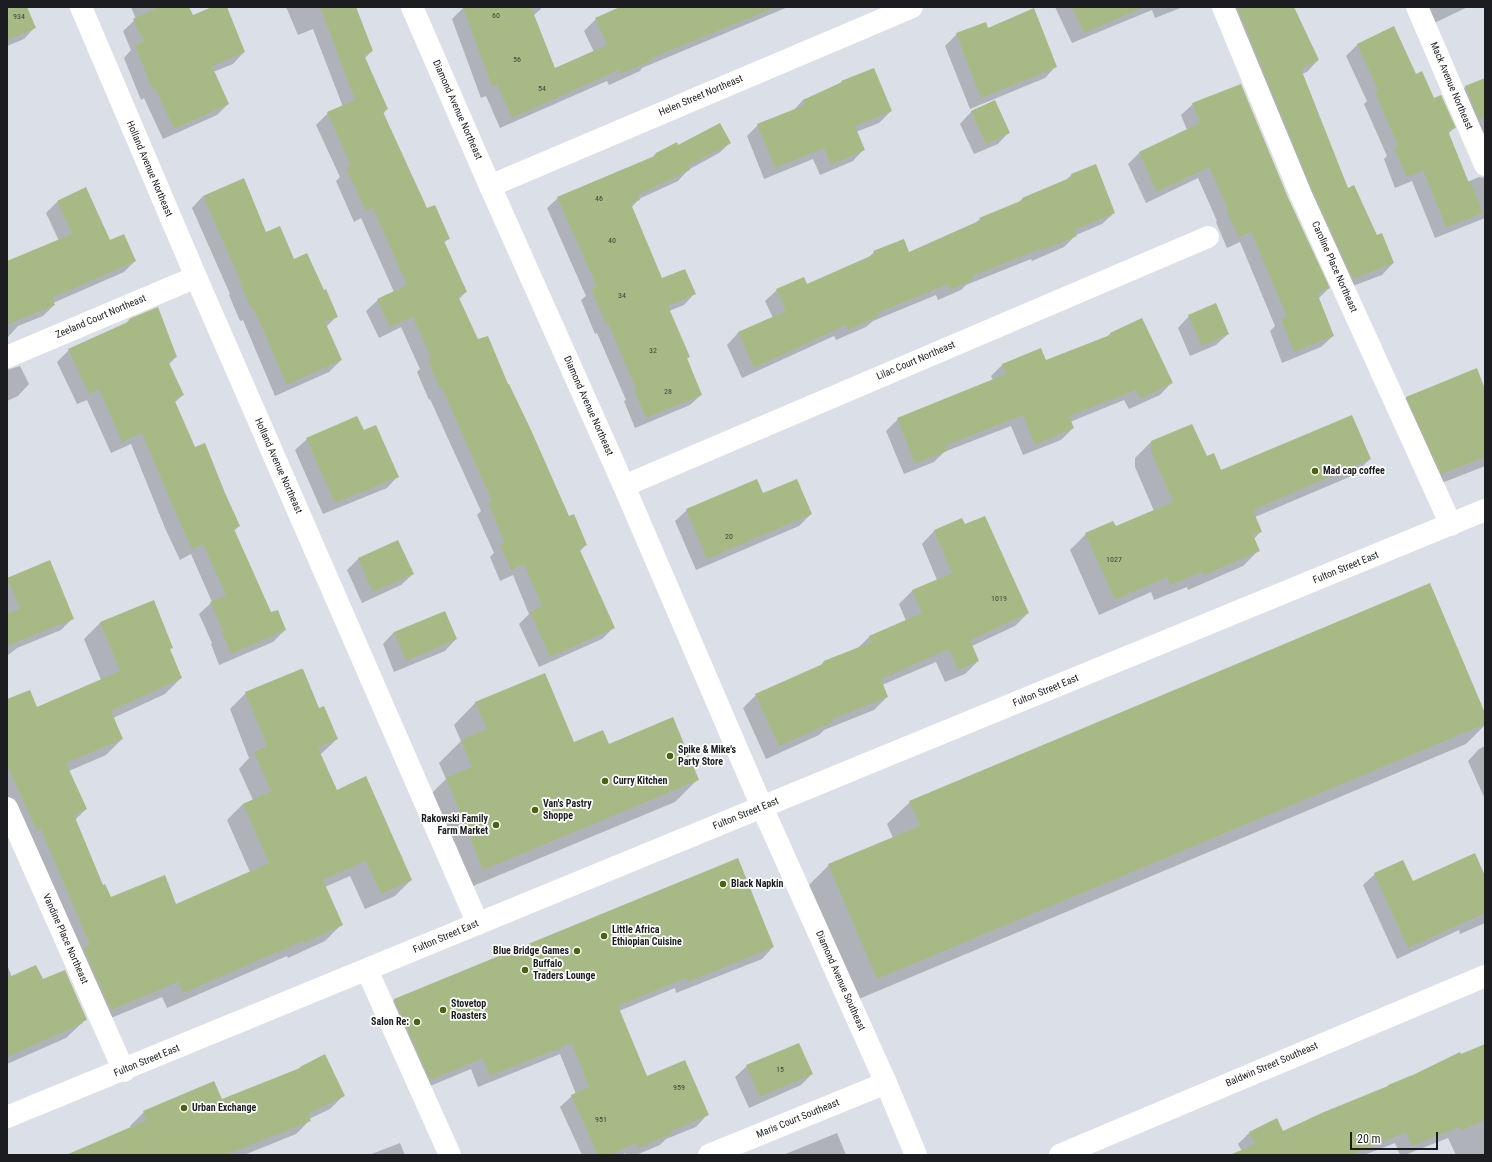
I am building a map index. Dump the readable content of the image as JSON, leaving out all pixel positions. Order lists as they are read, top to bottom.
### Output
{
  "streets": {
    "street": [
      "Mack Avenue Northeast",
      "Helen Street Northeast",
      "Diamond Avenue Northeast",
      "Holland Avenue Northeast",
      "Caroline Place Northeast",
      "Zeeland Court Northeast",
      "Lilac Court Northeast",
      "Fulton Street East",
      "Vandine Place Northeast",
      "Diamond Avenue Southeast",
      "Baldwin Street Southeast",
      "Maris Court Southeast"
    ]
  },
  "crossings": [
    ["Helen Street Northeast", "Diamond Avenue Northeast"],
    ["Diamond Avenue Northeast", "Lilac Court Northeast"],
    ["Diamond Avenue Northeast", "Fulton Street East"],
    ["Diamond Avenue Northeast", "Diamond Avenue Southeast"],
    ["Holland Avenue Northeast", "Zeeland Court Northeast"],
    ["Holland Avenue Northeast", "Fulton Street East"],
    ["Caroline Place Northeast", "Fulton Street East"],
    ["Fulton Street East", "Vandine Place Northeast"],
    ["Fulton Street East", "Diamond Avenue Southeast"],
    ["Diamond Avenue Southeast", "Maris Court Southeast"]
  ],
  "places": [
    "Mad cap coffee",
    "Spike & Mike's Party Store",
    "Curry Kitchen",
    "Van's Pastry Shoppe",
    "Rakowski Family Farm Market",
    "Black Napkin",
    "Little Africa Ethiopian Cuisine",
    "Blue Bridge Games",
    "Buffalo Traders Lounge",
    "Stovetop Roasters",
    "Salon Re:",
    "Urban Exchange"
  ],
  "house_numbers": [
    "60",
    "934",
    "56",
    "54",
    "46",
    "40",
    "34",
    "32",
    "28",
    "20",
    "1027",
    "1019",
    "15",
    "959",
    "951"
  ],
  "scale_bar": "20 m"
}
